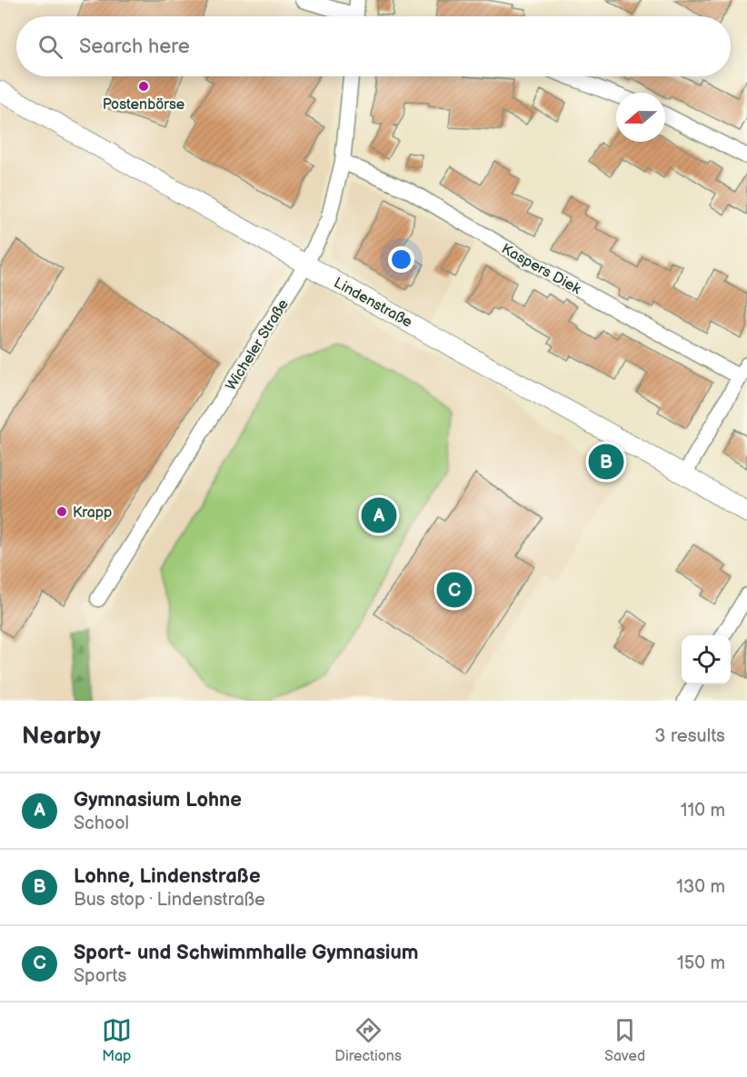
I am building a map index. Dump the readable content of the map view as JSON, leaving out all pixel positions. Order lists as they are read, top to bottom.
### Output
{
  "streets": {
    "street": ["Kaspers Diek", "Lindenstraße", "Wicheler Straße"]
  },
  "crossings": [
    ["Kaspers Diek", "Wicheler Straße"],
    ["Lindenstraße", "Wicheler Straße"]
  ],
  "places": ["Postenbörse", "Krapp"],
  "north": "left",
  "page": {
    "search": "Search here",
    "pins": ["B", "A", "C"],
    "heading": ["Nearby", "3 results"],
    "list": [
      {
        "mark": "A",
        "name": "Gymnasium Lohne",
        "note": "School",
        "value": "110 m"
      },
      {
        "mark": "B",
        "name": "Lohne, Lindenstraße",
        "note": "Bus stop · Lindenstraße",
        "value": "130 m"
      },
      {
        "mark": "C",
        "name": "Sport- und Schwimmhalle Gymnasium",
        "note": "Sports",
        "value": "150 m"
      }
    ],
    "nav": ["Map", "Directions", "Saved"]
  }
}
